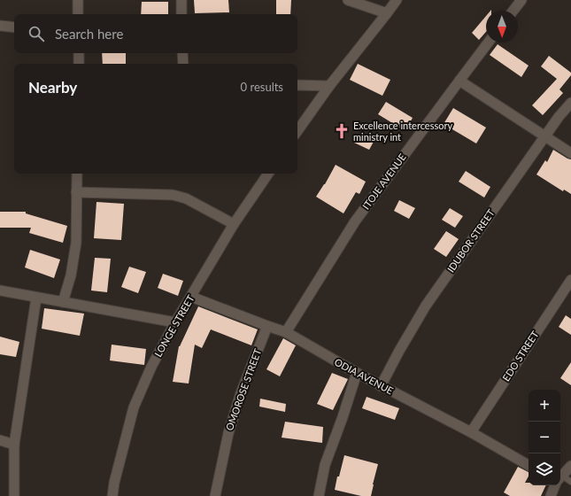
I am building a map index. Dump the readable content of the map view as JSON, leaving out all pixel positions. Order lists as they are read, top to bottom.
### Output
{
  "streets": {
    "street": [
      "ITOJE AVENUE",
      "IDUBOR STREET",
      "LONGE STREET",
      "EDO STREET",
      "ODIA AVENUE",
      "OMOROSE STREET"
    ]
  },
  "crossings": [
    ["ITOJE AVENUE", "ODIA AVENUE"],
    ["IDUBOR STREET", "ODIA AVENUE"],
    ["LONGE STREET", "ODIA AVENUE"],
    ["EDO STREET", "ODIA AVENUE"],
    ["ODIA AVENUE", "OMOROSE STREET"]
  ],
  "places": {
    "church": ["Excellence intercessory ministry int"]
  },
  "north": "bottom",
  "page": {
    "search": "Search here",
    "heading": ["Nearby", "0 results"],
    "map_buttons": ["+", "−"]
  }
}
